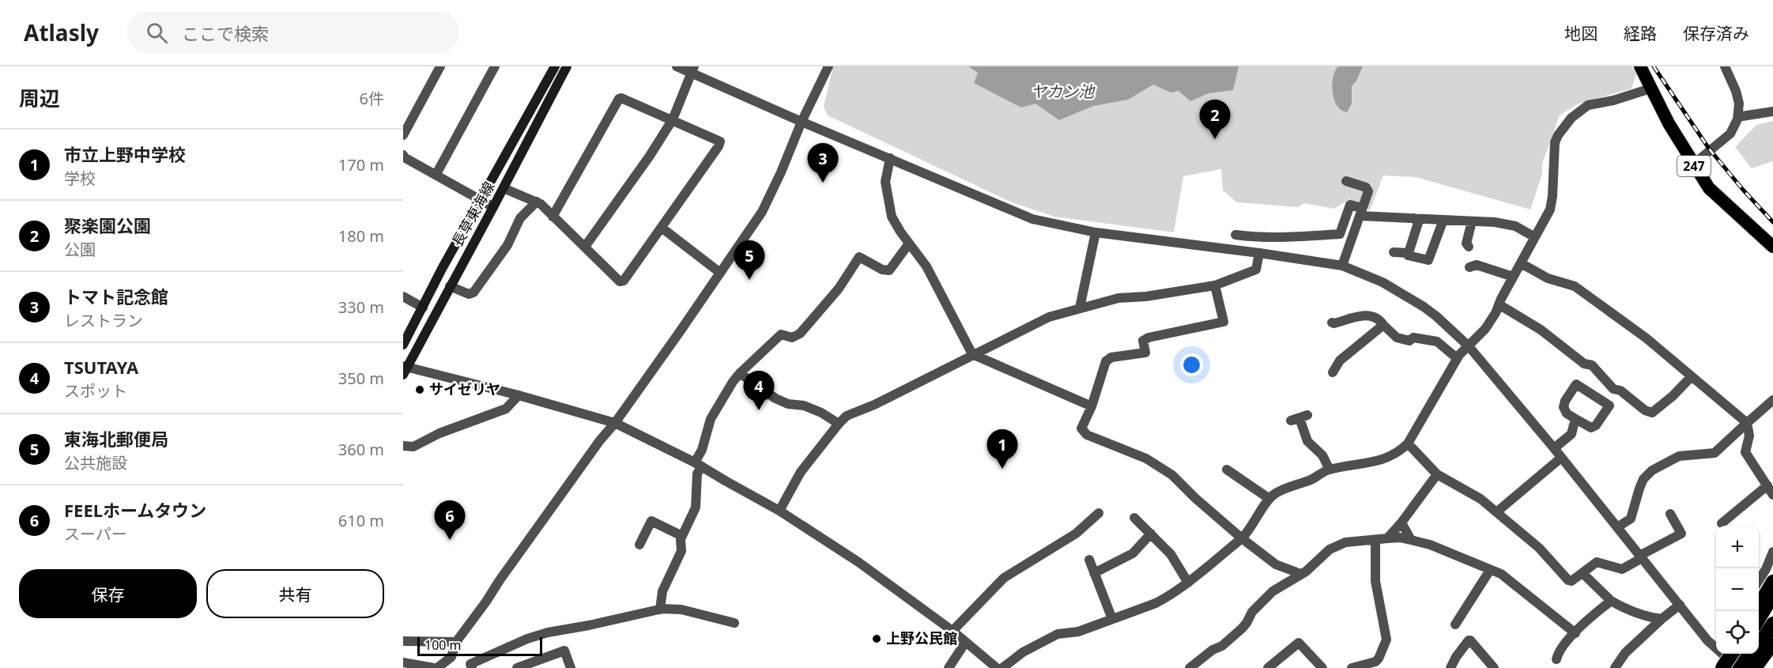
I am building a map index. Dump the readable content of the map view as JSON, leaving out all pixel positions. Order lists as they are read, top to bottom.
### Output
{
  "streets": {
    "highway": ["247"],
    "main road": ["長草東海線"]
  },
  "water": ["ヤカン池"],
  "places": ["サイゼリヤ", "上野公民館"],
  "scale_bar": "100 m",
  "page": {
    "header": "Atlasly",
    "search": "ここで検索",
    "nav": ["地図", "経路", "保存済み"],
    "heading": ["周辺", "6件"],
    "pins": [
      "2",
      "3",
      "5",
      "4",
      "1",
      "6"
    ],
    "list": [
      {
        "mark": "1",
        "name": "市立上野中学校",
        "note": "学校",
        "value": "170 m"
      },
      {
        "mark": "2",
        "name": "聚楽園公園",
        "note": "公園",
        "value": "180 m"
      },
      {
        "mark": "3",
        "name": "トマト記念館",
        "note": "レストラン",
        "value": "330 m"
      },
      {
        "mark": "4",
        "name": "TSUTAYA",
        "note": "スポット",
        "value": "350 m"
      },
      {
        "mark": "5",
        "name": "東海北郵便局",
        "note": "公共施設",
        "value": "360 m"
      },
      {
        "mark": "6",
        "name": "FEELホームタウン",
        "note": "スーパー",
        "value": "610 m"
      }
    ],
    "map_buttons": ["+", "−"],
    "buttons": ["保存", "共有"],
    "scale": "100 m"
  }
}
